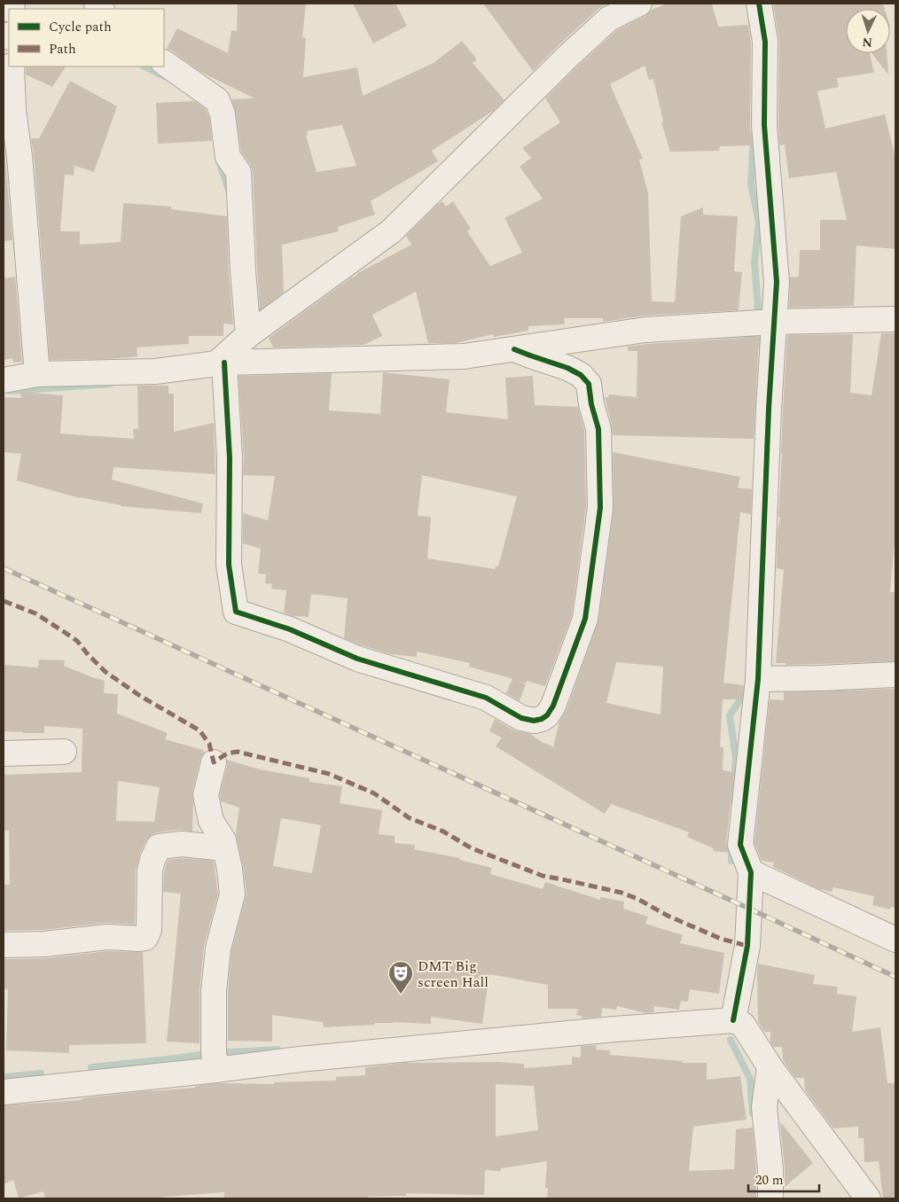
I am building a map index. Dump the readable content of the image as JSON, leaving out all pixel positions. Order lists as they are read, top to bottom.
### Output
{
  "places": {
    "theatre": ["DMT Big screen Hall"]
  },
  "legend": ["Cycle path", "Path"],
  "scale_bar": "20 m",
  "north": "bottom"
}
